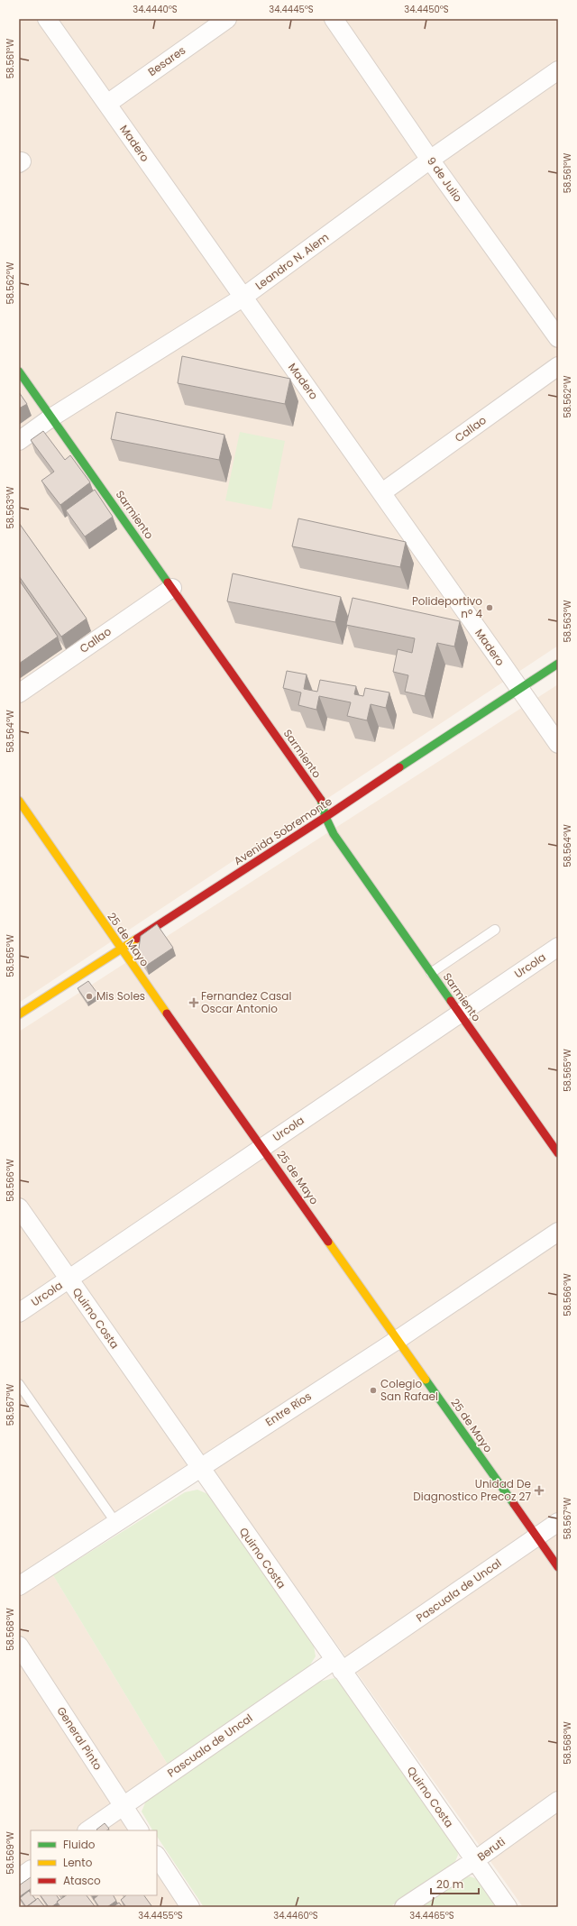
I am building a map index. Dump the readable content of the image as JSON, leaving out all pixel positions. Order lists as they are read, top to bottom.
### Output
{
  "streets": {
    "street": [
      "Besares",
      "Madero",
      "9 de Julio",
      "Leandro N. Alem",
      "Callao",
      "Sarmiento",
      "Avenida Sobremonte",
      "25 de Mayo",
      "Urcola",
      "Quirno Costa",
      "Entre Ríos",
      "Pascuala de Uncal",
      "General Pinto",
      "Beruti"
    ]
  },
  "crossings": [
    ["Besares", "Madero"],
    ["Madero", "Leandro N. Alem"],
    ["Madero", "Callao"],
    ["Madero", "Avenida Sobremonte"],
    ["9 de Julio", "Leandro N. Alem"],
    ["Leandro N. Alem", "Sarmiento"],
    ["Callao", "Sarmiento"],
    ["Sarmiento", "Avenida Sobremonte"],
    ["Sarmiento", "Urcola"],
    ["Avenida Sobremonte", "25 de Mayo"],
    ["25 de Mayo", "Urcola"],
    ["25 de Mayo", "Entre Ríos"],
    ["25 de Mayo", "Pascuala de Uncal"],
    ["Urcola", "Quirno Costa"],
    ["Quirno Costa", "Entre Ríos"],
    ["Quirno Costa", "Pascuala de Uncal"],
    ["Quirno Costa", "Beruti"],
    ["Pascuala de Uncal", "General Pinto"]
  ],
  "places": {
    "other": ["Polideportivo nº 4", "Mis Soles", "Colegio San Rafael"],
    "health": ["Fernandez Casal Oscar Antonio", "Unidad De Diagnostico Precoz 27"]
  },
  "legend": ["Fluido", "Lento", "Atasco"],
  "scale_bar": "20 m",
  "coordinates": [
    "34.4440°S",
    "34.4445°S",
    "34.4450°S",
    "58.561°W",
    "58.562°W",
    "58.563°W",
    "58.564°W",
    "58.565°W",
    "58.566°W",
    "58.567°W",
    "58.568°W",
    "58.569°W",
    "34.4455°S",
    "34.4460°S",
    "34.4465°S"
  ]
}
